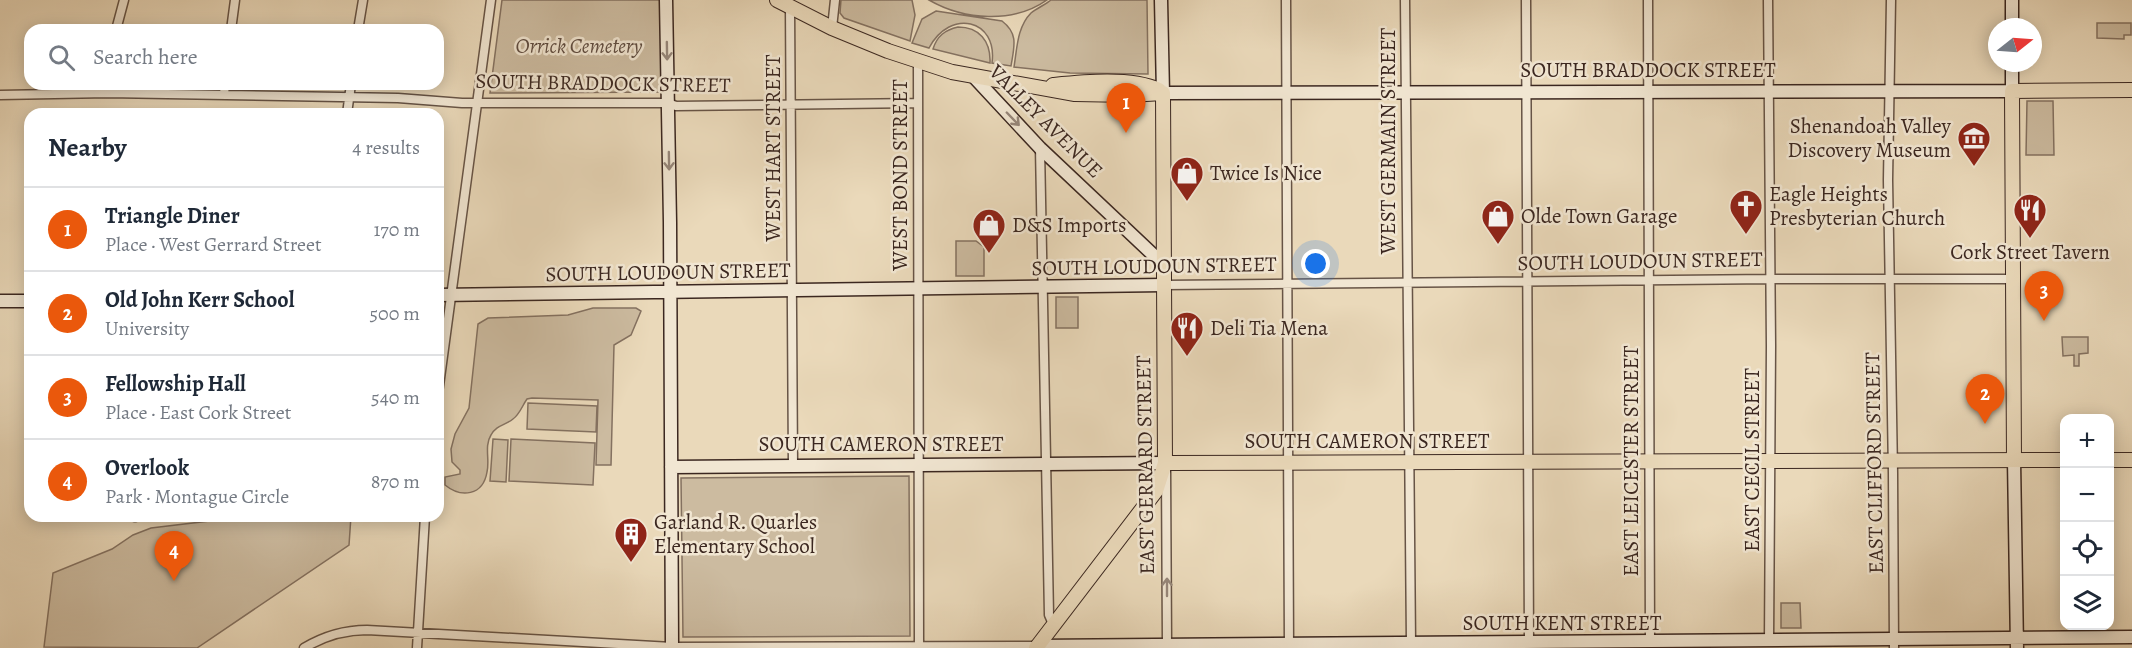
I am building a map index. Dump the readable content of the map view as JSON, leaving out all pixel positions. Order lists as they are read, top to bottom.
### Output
{
  "streets": {
    "main road": [
      "SOUTH BRADDOCK STREET",
      "VALLEY AVENUE",
      "SOUTH CAMERON STREET",
      "EAST GERRARD STREET"
    ],
    "street": [
      "WEST GERMAIN STREET",
      "WEST HART STREET",
      "WEST BOND STREET",
      "SOUTH LOUDOUN STREET",
      "EAST CECIL STREET",
      "EAST LEICESTER STREET",
      "EAST CLIFFORD STREET",
      "SOUTH KENT STREET"
    ]
  },
  "crossings": [
    ["SOUTH BRADDOCK STREET", "VALLEY AVENUE"],
    ["SOUTH BRADDOCK STREET", "WEST GERMAIN STREET"],
    ["SOUTH BRADDOCK STREET", "WEST HART STREET"],
    ["SOUTH BRADDOCK STREET", "WEST BOND STREET"],
    ["SOUTH BRADDOCK STREET", "EAST CECIL STREET"],
    ["SOUTH BRADDOCK STREET", "EAST LEICESTER STREET"],
    ["SOUTH BRADDOCK STREET", "EAST CLIFFORD STREET"],
    ["SOUTH BRADDOCK STREET", "EAST GERRARD STREET"],
    ["VALLEY AVENUE", "WEST HART STREET"],
    ["VALLEY AVENUE", "WEST BOND STREET"],
    ["VALLEY AVENUE", "EAST GERRARD STREET"],
    ["WEST GERMAIN STREET", "SOUTH LOUDOUN STREET"],
    ["WEST GERMAIN STREET", "SOUTH CAMERON STREET"],
    ["WEST GERMAIN STREET", "SOUTH KENT STREET"],
    ["WEST HART STREET", "SOUTH LOUDOUN STREET"],
    ["WEST HART STREET", "SOUTH CAMERON STREET"],
    ["WEST BOND STREET", "SOUTH LOUDOUN STREET"],
    ["WEST BOND STREET", "SOUTH CAMERON STREET"],
    ["WEST BOND STREET", "SOUTH KENT STREET"],
    ["SOUTH LOUDOUN STREET", "EAST CECIL STREET"],
    ["SOUTH LOUDOUN STREET", "EAST LEICESTER STREET"],
    ["SOUTH LOUDOUN STREET", "EAST CLIFFORD STREET"],
    ["SOUTH LOUDOUN STREET", "EAST GERRARD STREET"],
    ["SOUTH CAMERON STREET", "EAST CECIL STREET"],
    ["SOUTH CAMERON STREET", "EAST LEICESTER STREET"],
    ["SOUTH CAMERON STREET", "EAST CLIFFORD STREET"],
    ["SOUTH CAMERON STREET", "EAST GERRARD STREET"],
    ["EAST CECIL STREET", "SOUTH KENT STREET"],
    ["EAST LEICESTER STREET", "SOUTH KENT STREET"],
    ["EAST CLIFFORD STREET", "SOUTH KENT STREET"],
    ["EAST GERRARD STREET", "SOUTH KENT STREET"]
  ],
  "parks": ["Orrick Cemetery"],
  "places": {
    "museum": ["Shenandoah Valley Discovery Museum"],
    "shop": ["Twice Is Nice", "Olde Town Garage", "D&S Imports"],
    "church": ["Eagle Heights Presbyterian Church"],
    "restaurant": ["Cork Street Tavern", "Deli Tia Mena"],
    "building": ["Garland R. Quarles Elementary School"]
  },
  "north": "right",
  "page": {
    "search": "Search here",
    "pins": [
      "1",
      "3",
      "2",
      "4"
    ],
    "heading": ["Nearby", "4 results"],
    "list": [
      {
        "mark": "1",
        "name": "Triangle Diner",
        "note": "Place · West Gerrard Street",
        "value": "170 m"
      },
      {
        "mark": "2",
        "name": "Old John Kerr School",
        "note": "University",
        "value": "500 m"
      },
      {
        "mark": "3",
        "name": "Fellowship Hall",
        "note": "Place · East Cork Street",
        "value": "540 m"
      },
      {
        "mark": "4",
        "name": "Overlook",
        "note": "Park · Montague Circle",
        "value": "870 m"
      }
    ],
    "map_buttons": ["+", "−"]
  }
}
